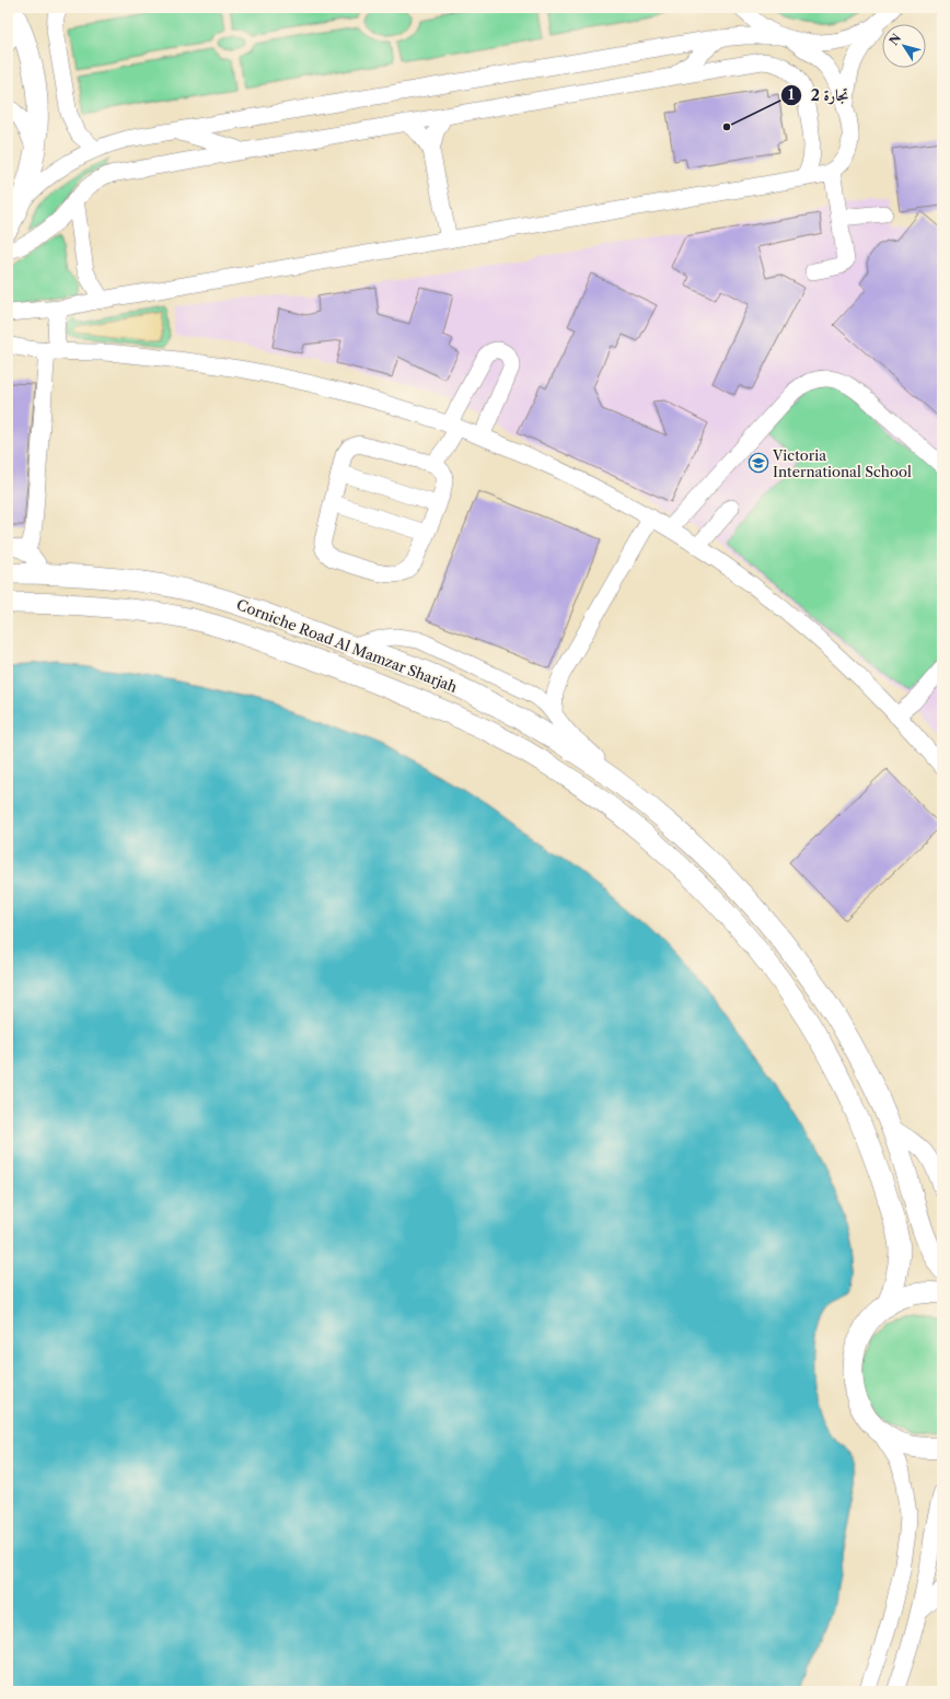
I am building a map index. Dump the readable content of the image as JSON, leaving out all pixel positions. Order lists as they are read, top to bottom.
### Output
{
  "streets": {
    "main road": ["Corniche Road Al Mamzar Sharjah"]
  },
  "places": {
    "other": ["تجارة 2"],
    "school or university": ["Victoria International School"]
  },
  "north": "top left"
}
